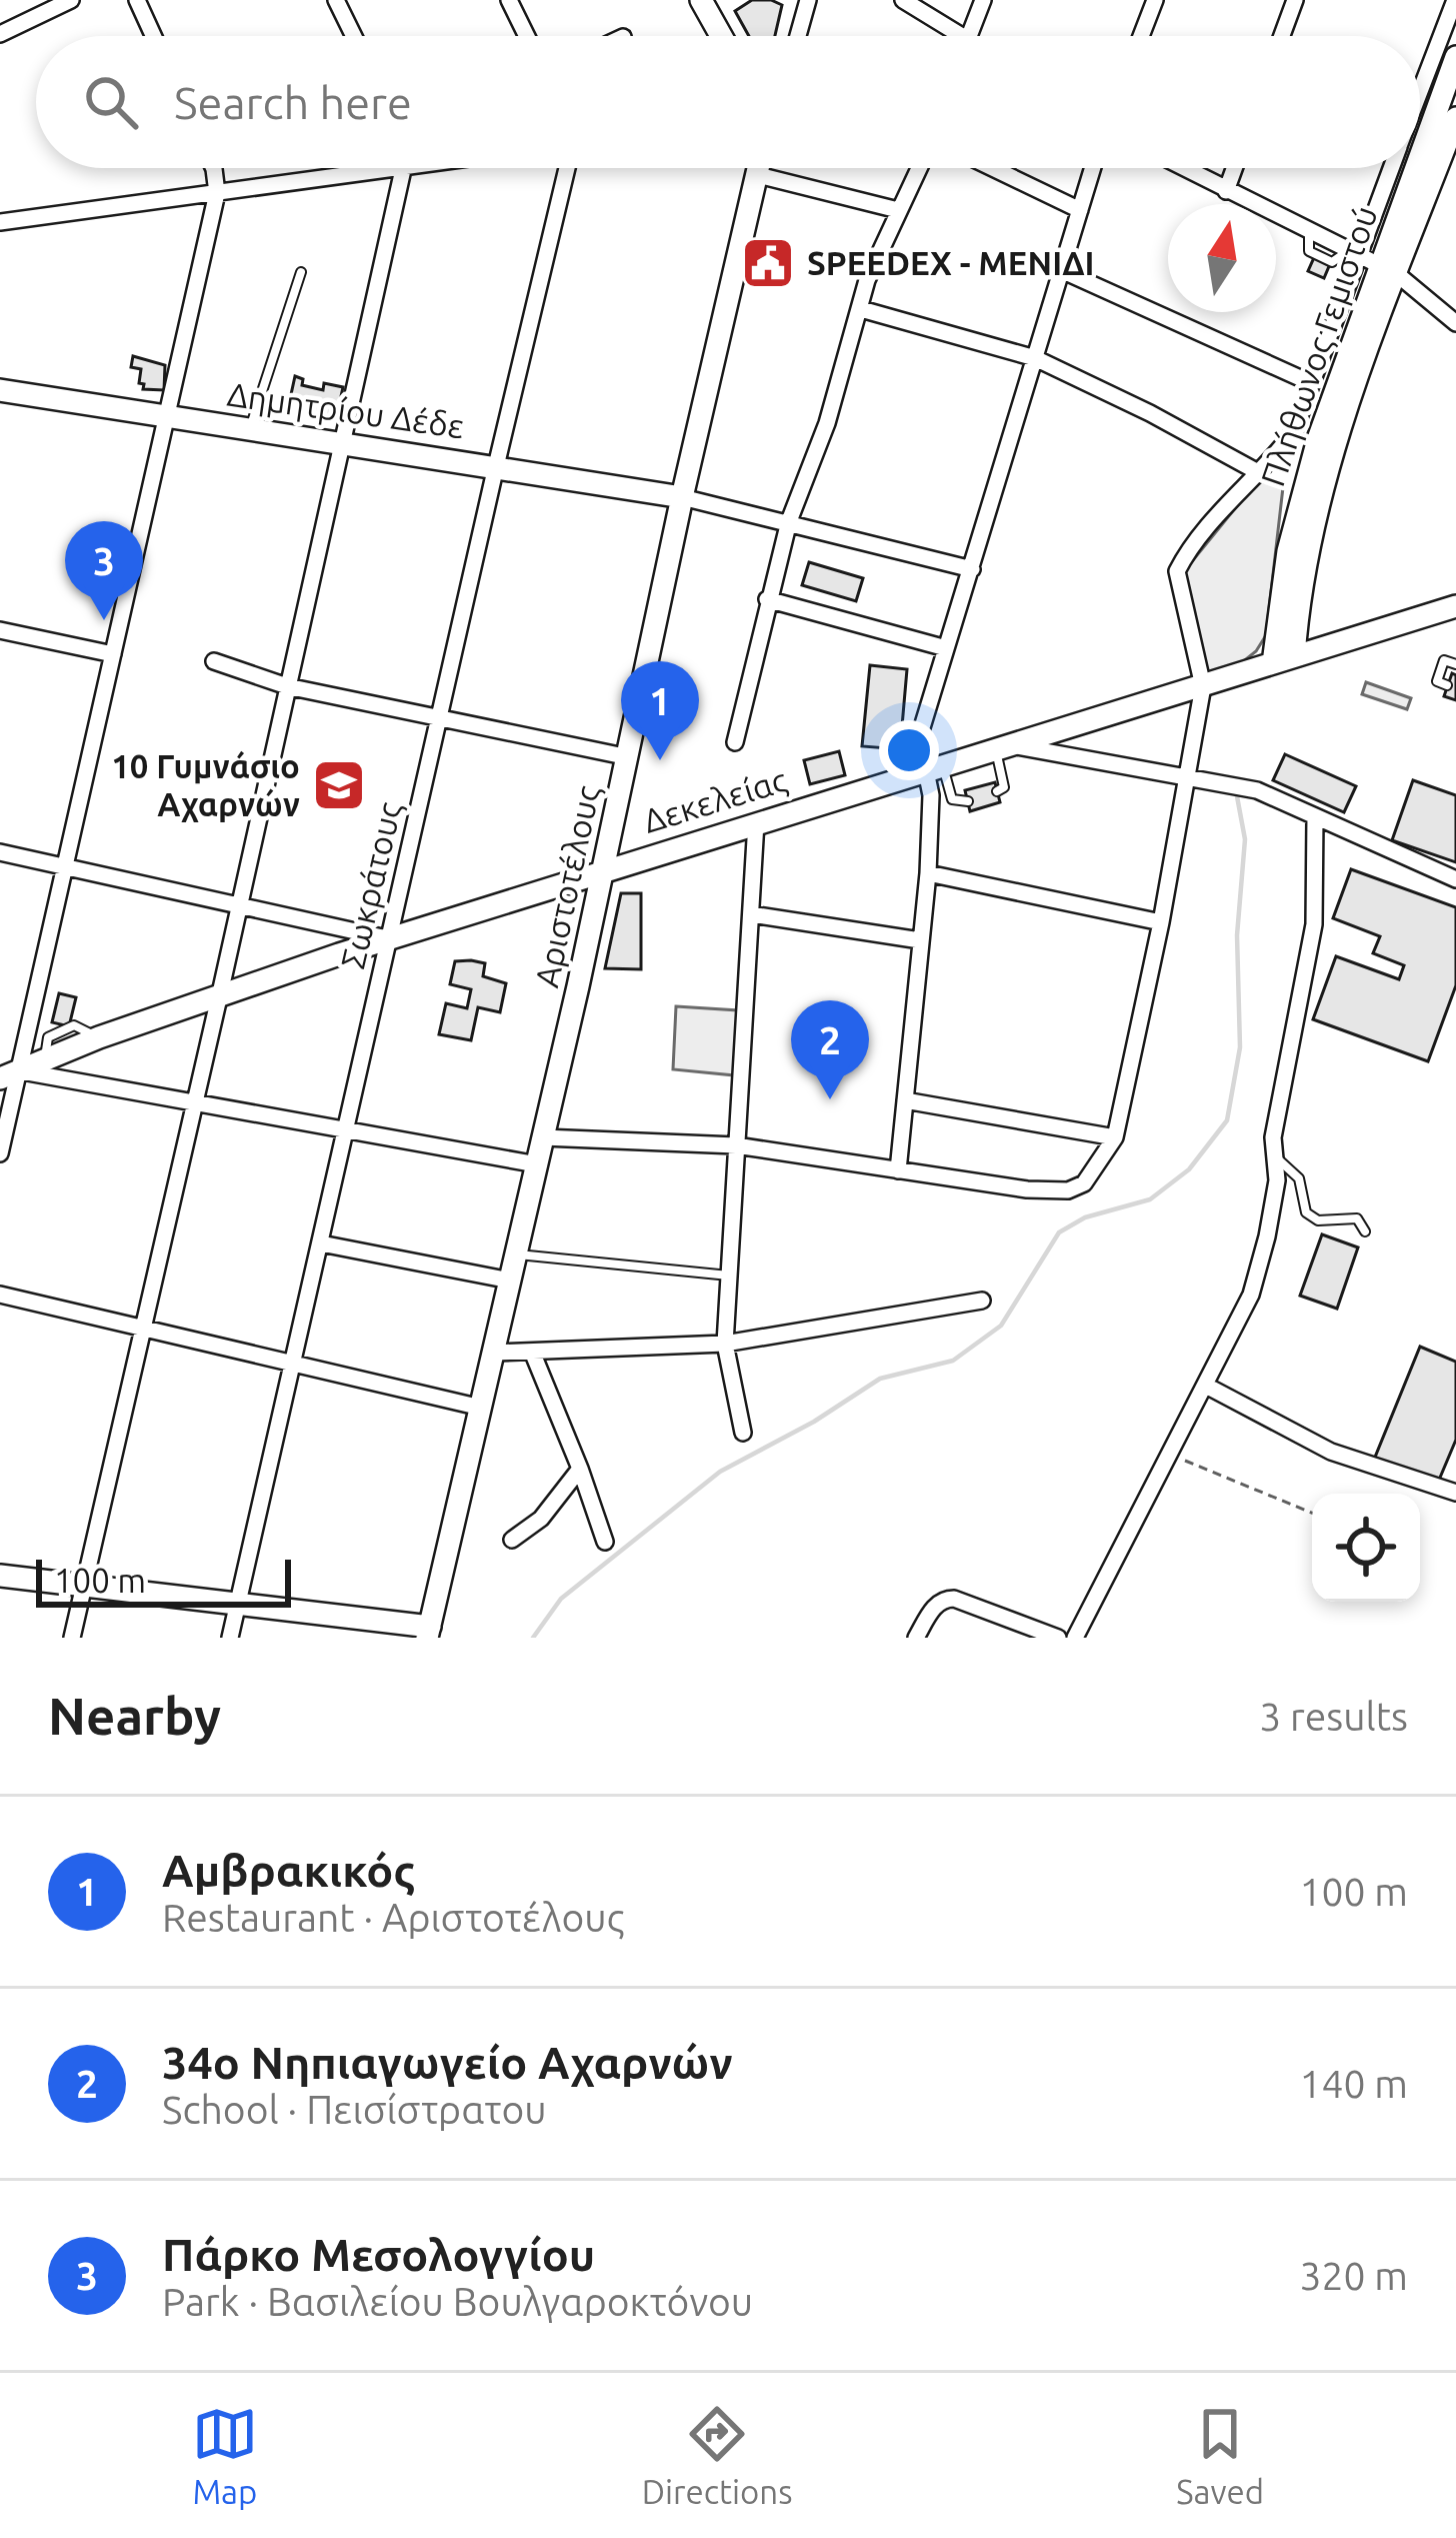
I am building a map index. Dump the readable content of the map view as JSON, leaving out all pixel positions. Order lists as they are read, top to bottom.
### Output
{
  "streets": {
    "street": [
      "Πλήθωνος Γεμιστού",
      "Δημητρίου Δέδε",
      "Δεκελείας",
      "Σωκράτους",
      "Αριστοτέλους"
    ]
  },
  "crossings": [
    ["Πλήθωνος Γεμιστού", "Δεκελείας"],
    ["Δημητρίου Δέδε", "Σωκράτους"],
    ["Δημητρίου Δέδε", "Αριστοτέλους"],
    ["Δεκελείας", "Σωκράτους"],
    ["Δεκελείας", "Αριστοτέλους"]
  ],
  "places": {
    "public building": ["SPEEDEX - ΜΕΝΙΔΙ"],
    "school or university": ["10 Γυμνάσιο Αχαρνών"]
  },
  "scale_bar": "100 m",
  "north": "top",
  "page": {
    "search": "Search here",
    "pins": ["3", "1", "2"],
    "scale": "100 m",
    "heading": ["Nearby", "3 results"],
    "list": [
      {
        "mark": "1",
        "name": "Αμβρακικός",
        "note": "Restaurant · Αριστοτέλους",
        "value": "100 m"
      },
      {
        "mark": "2",
        "name": "34o Νηπιαγωγείο Αχαρνών",
        "note": "School · Πεισίστρατου",
        "value": "140 m"
      },
      {
        "mark": "3",
        "name": "Πάρκο Μεσολογγίου",
        "note": "Park · Βασιλείου Βουλγαροκτόνου",
        "value": "320 m"
      }
    ],
    "nav": ["Map", "Directions", "Saved"]
  }
}
